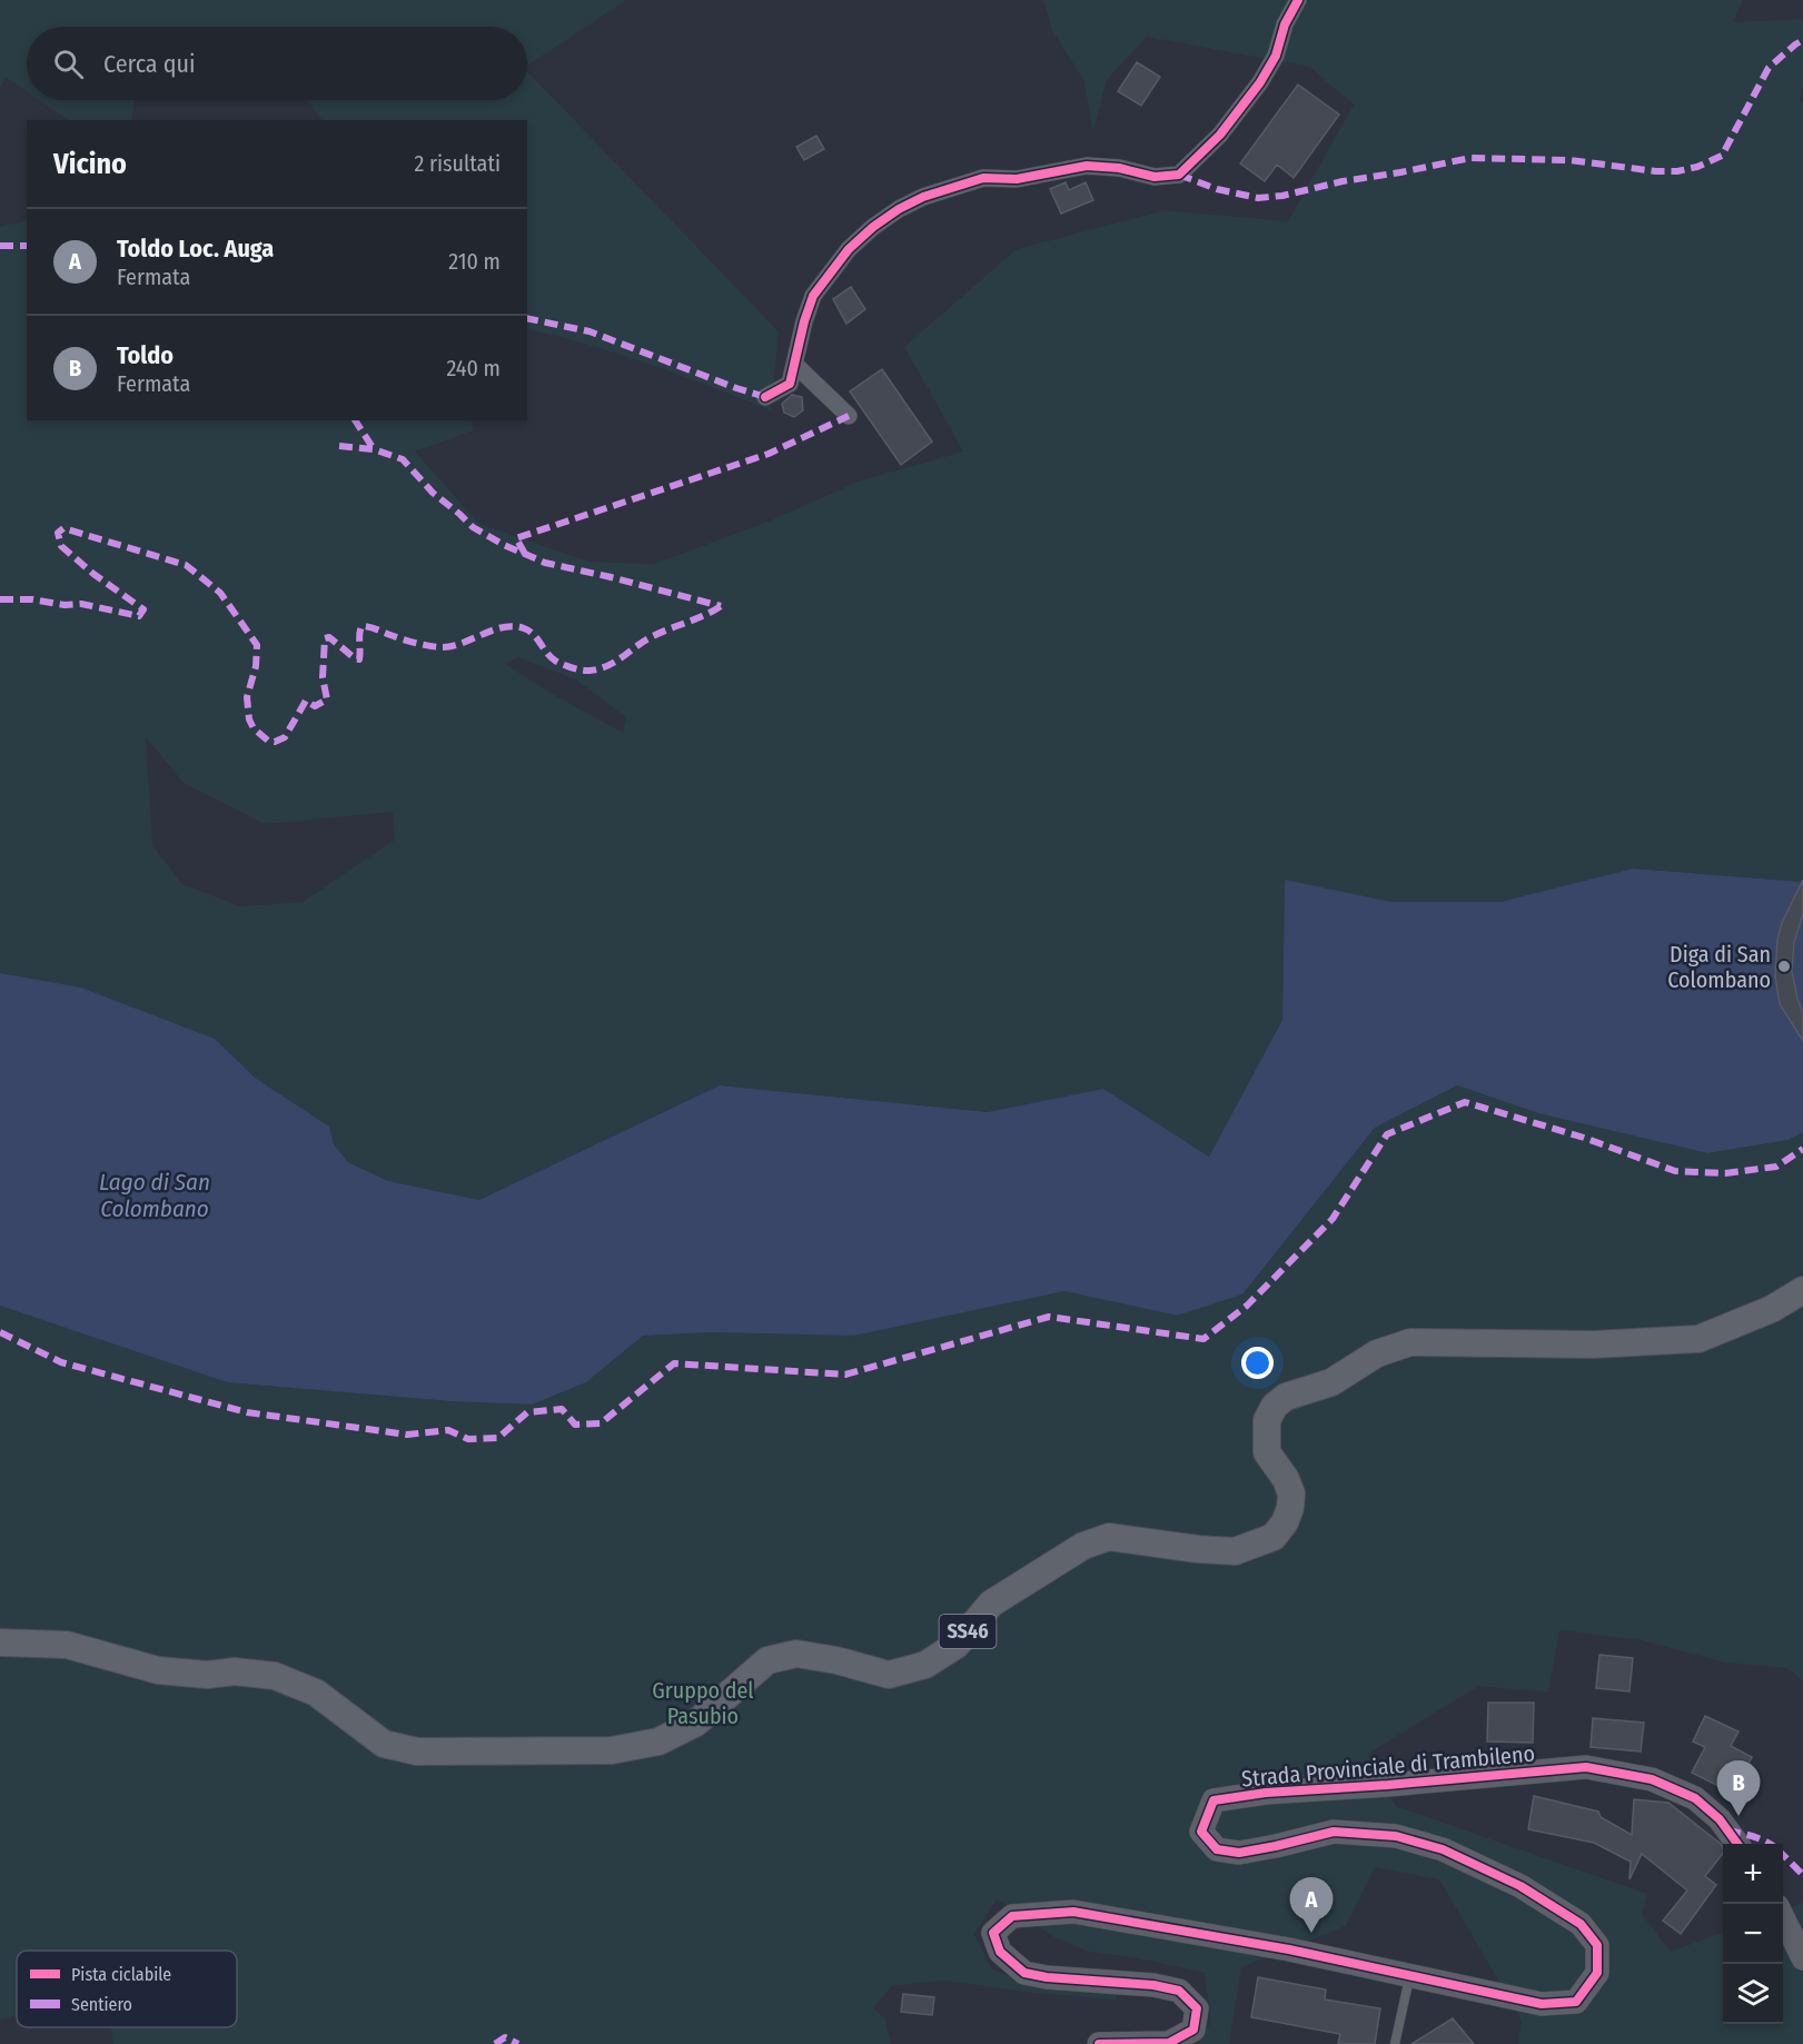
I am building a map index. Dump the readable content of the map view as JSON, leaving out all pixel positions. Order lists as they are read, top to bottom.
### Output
{
  "streets": {
    "main road": ["SS46"],
    "street": ["Strada Provinciale di Trambileno"]
  },
  "water": ["Lago di San Colombano"],
  "parks": ["Gruppo del Pasubio"],
  "places": ["Diga di San Colombano"],
  "legend": ["Pista ciclabile", "Sentiero"],
  "page": {
    "search": "Cerca qui",
    "heading": ["Vicino", "2 risultati"],
    "list": [
      {
        "mark": "A",
        "name": "Toldo Loc. Auga",
        "note": "Fermata",
        "value": "210 m"
      },
      {
        "mark": "B",
        "name": "Toldo",
        "note": "Fermata",
        "value": "240 m"
      }
    ],
    "pins": ["B", "A"],
    "map_buttons": ["+", "−"]
  }
}
